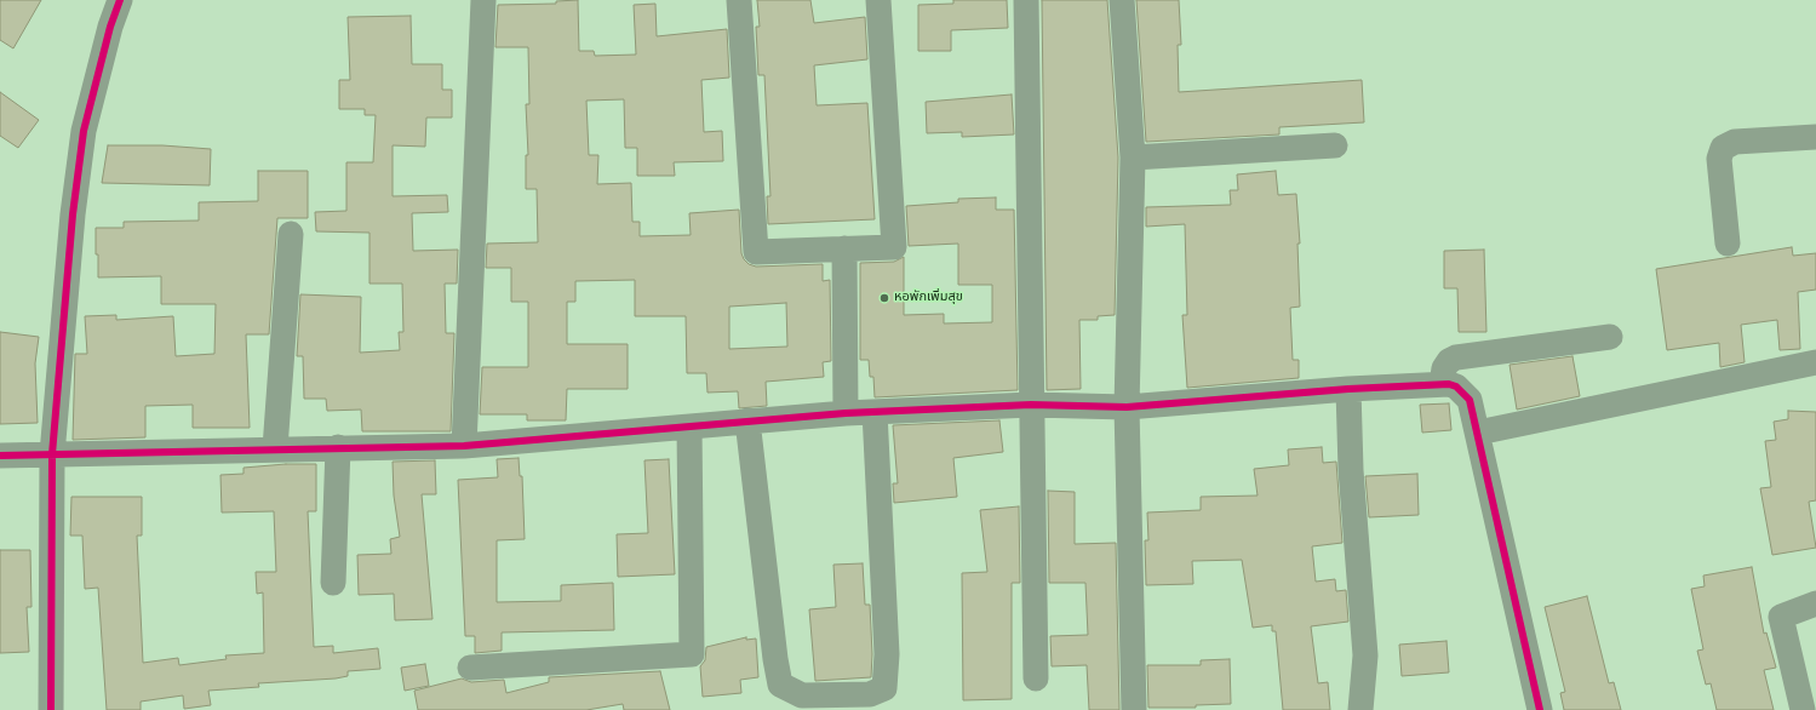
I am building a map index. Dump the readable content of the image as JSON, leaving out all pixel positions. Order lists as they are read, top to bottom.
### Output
{
  "places": ["หอพักเพิ่มสุข"]
}
